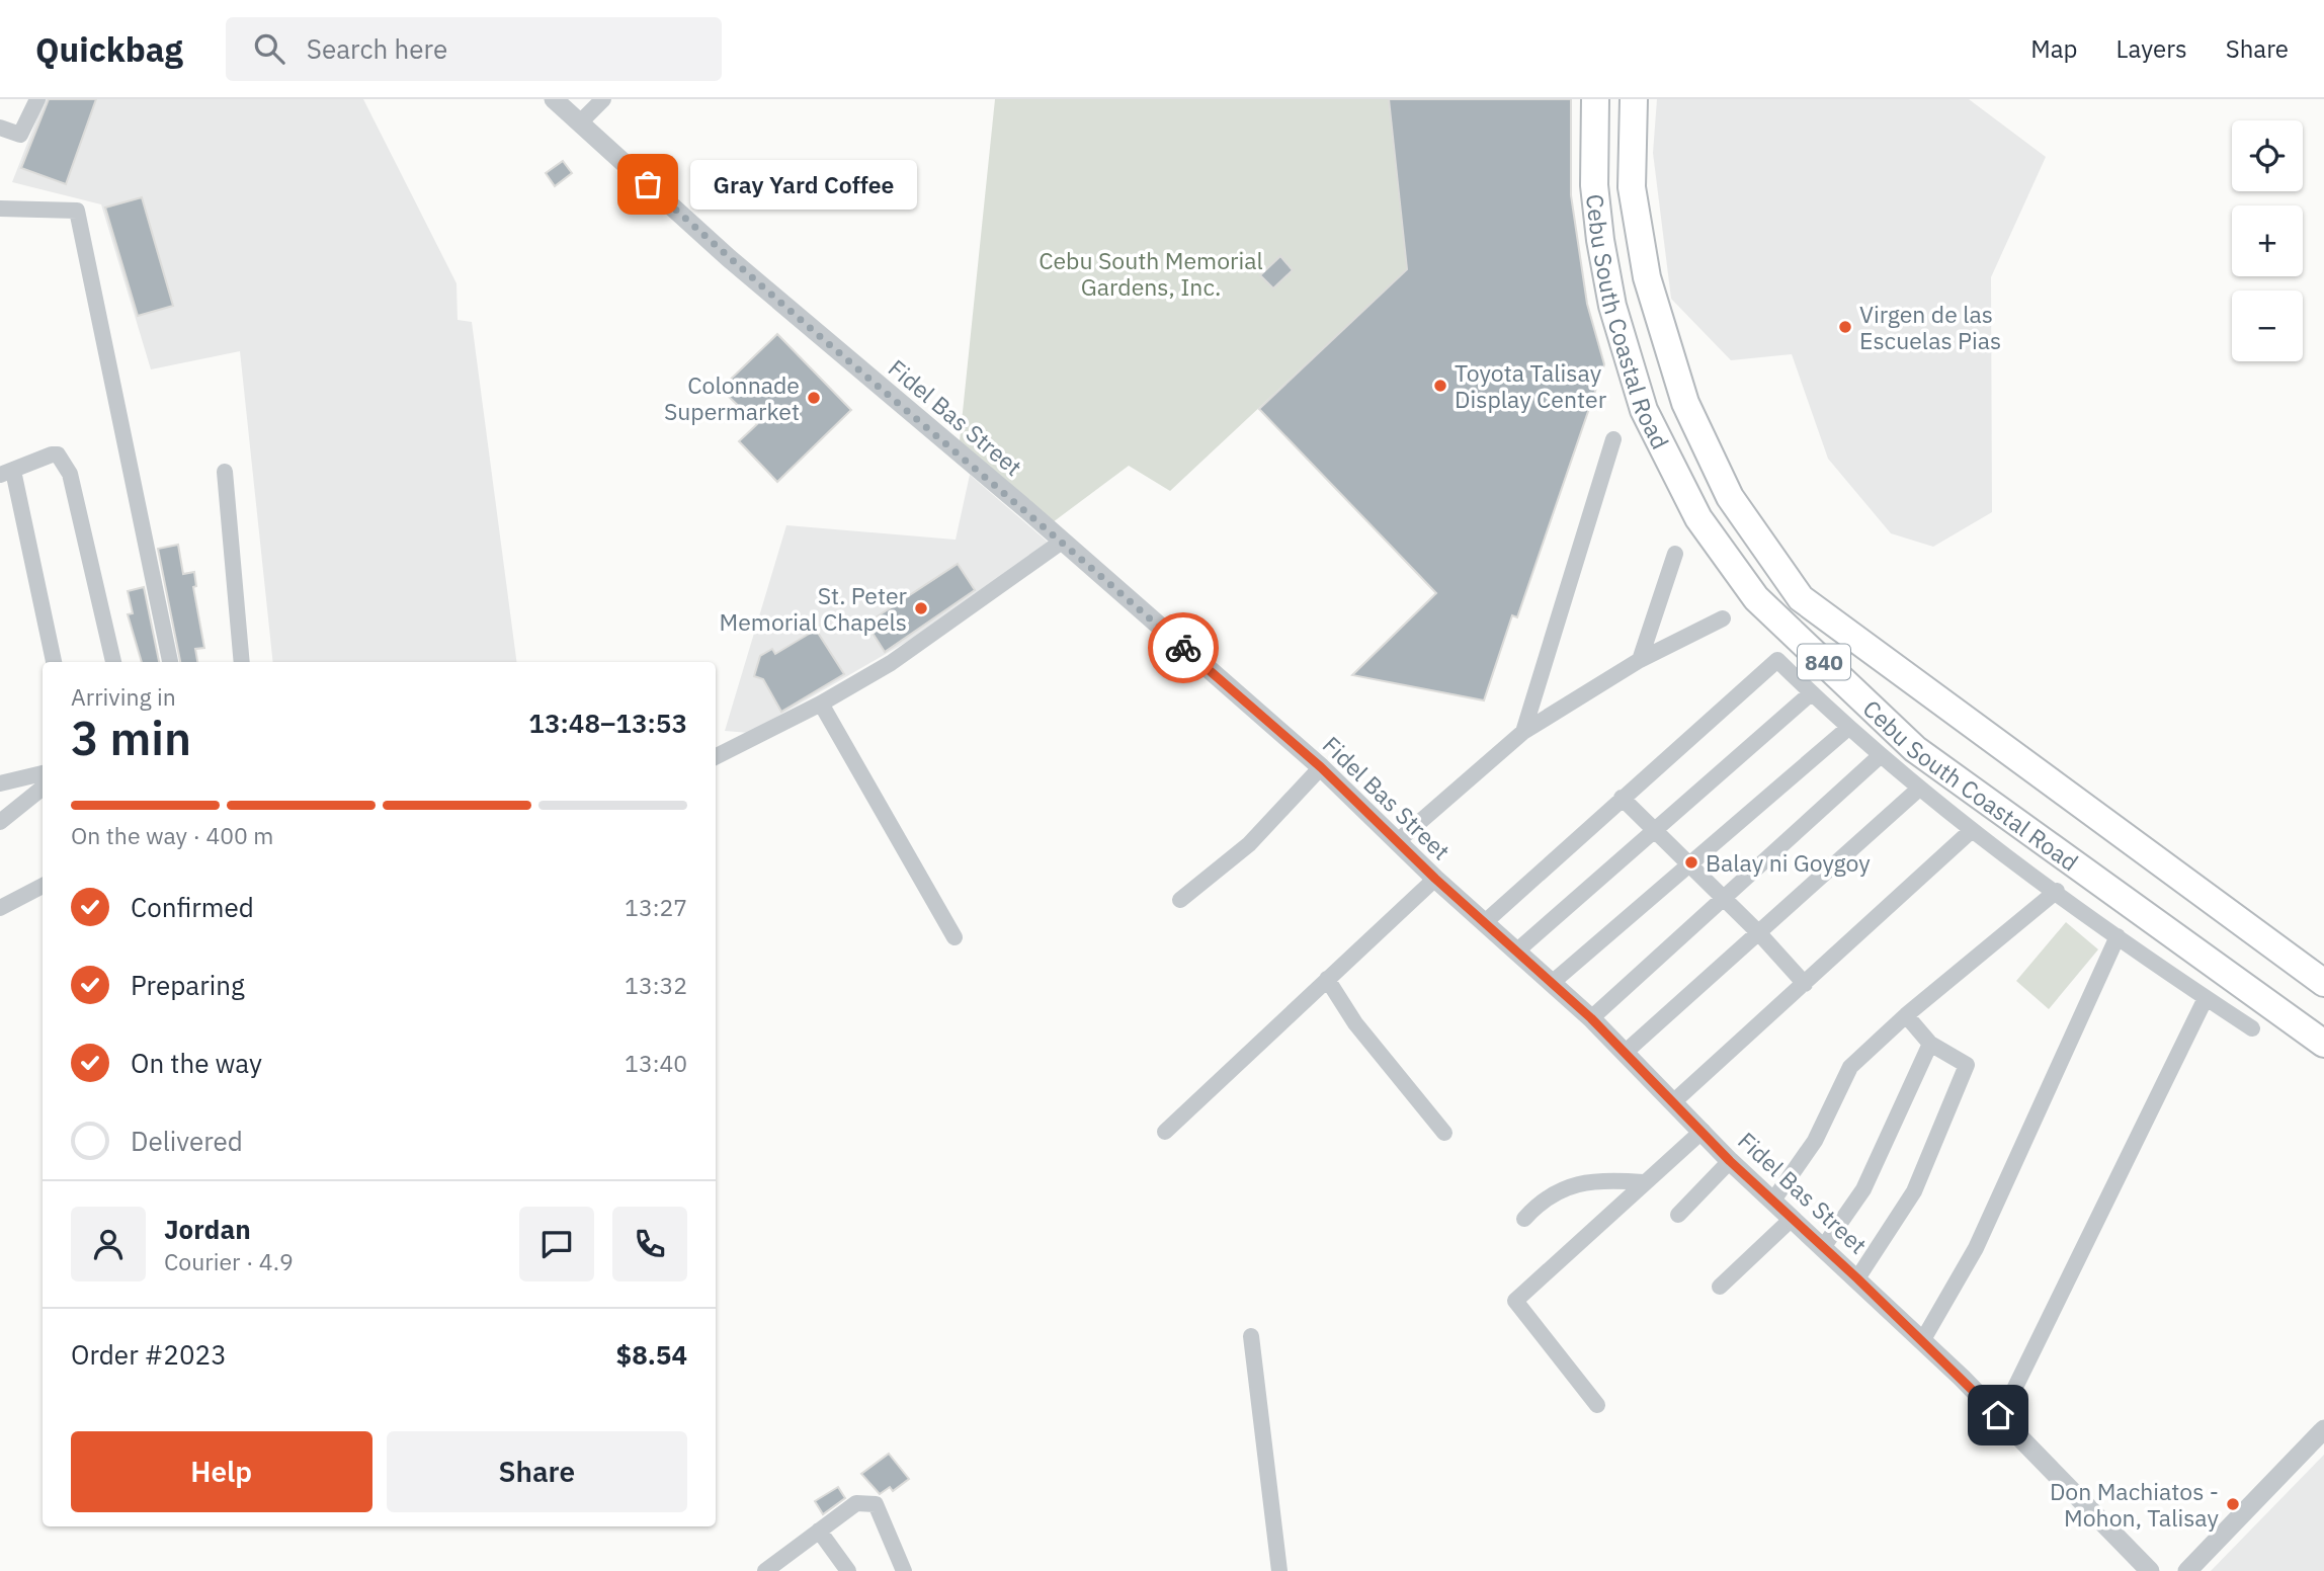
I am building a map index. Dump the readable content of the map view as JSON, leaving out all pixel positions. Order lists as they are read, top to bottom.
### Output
{
  "streets": {
    "highway": ["Cebu South Coastal Road", "840"],
    "street": ["Fidel Bas Street"]
  },
  "parks": ["Cebu South Memorial Gardens, Inc."],
  "places": [
    "Gray Yard Coffee",
    "Virgen de las Escuelas Pias",
    "Toyota Talisay Display Center",
    "Colonnade Supermarket",
    "St. Peter Memorial Chapels",
    "Balay ni Goygoy",
    "Don Machiatos - Mohon, Talisay"
  ],
  "page": {
    "header": "Quickbag",
    "search": "Search here",
    "nav": ["Map", "Layers", "Share"],
    "map_buttons": ["+", "−"],
    "bubble": "Gray Yard Coffee",
    "heading": ["3 min", "Arriving in", "13:48–13:53"],
    "panel": [
      "Jordan",
      "Courier · 4.9",
      "Order #2023",
      "$8.54"
    ],
    "bar": "On the way · 400 m",
    "list": [
      ["Confirmed", "13:27"],
      ["Preparing", "13:32"],
      ["On the way", "13:40"],
      "Delivered"
    ],
    "buttons": ["Help", "Share"]
  }
}
